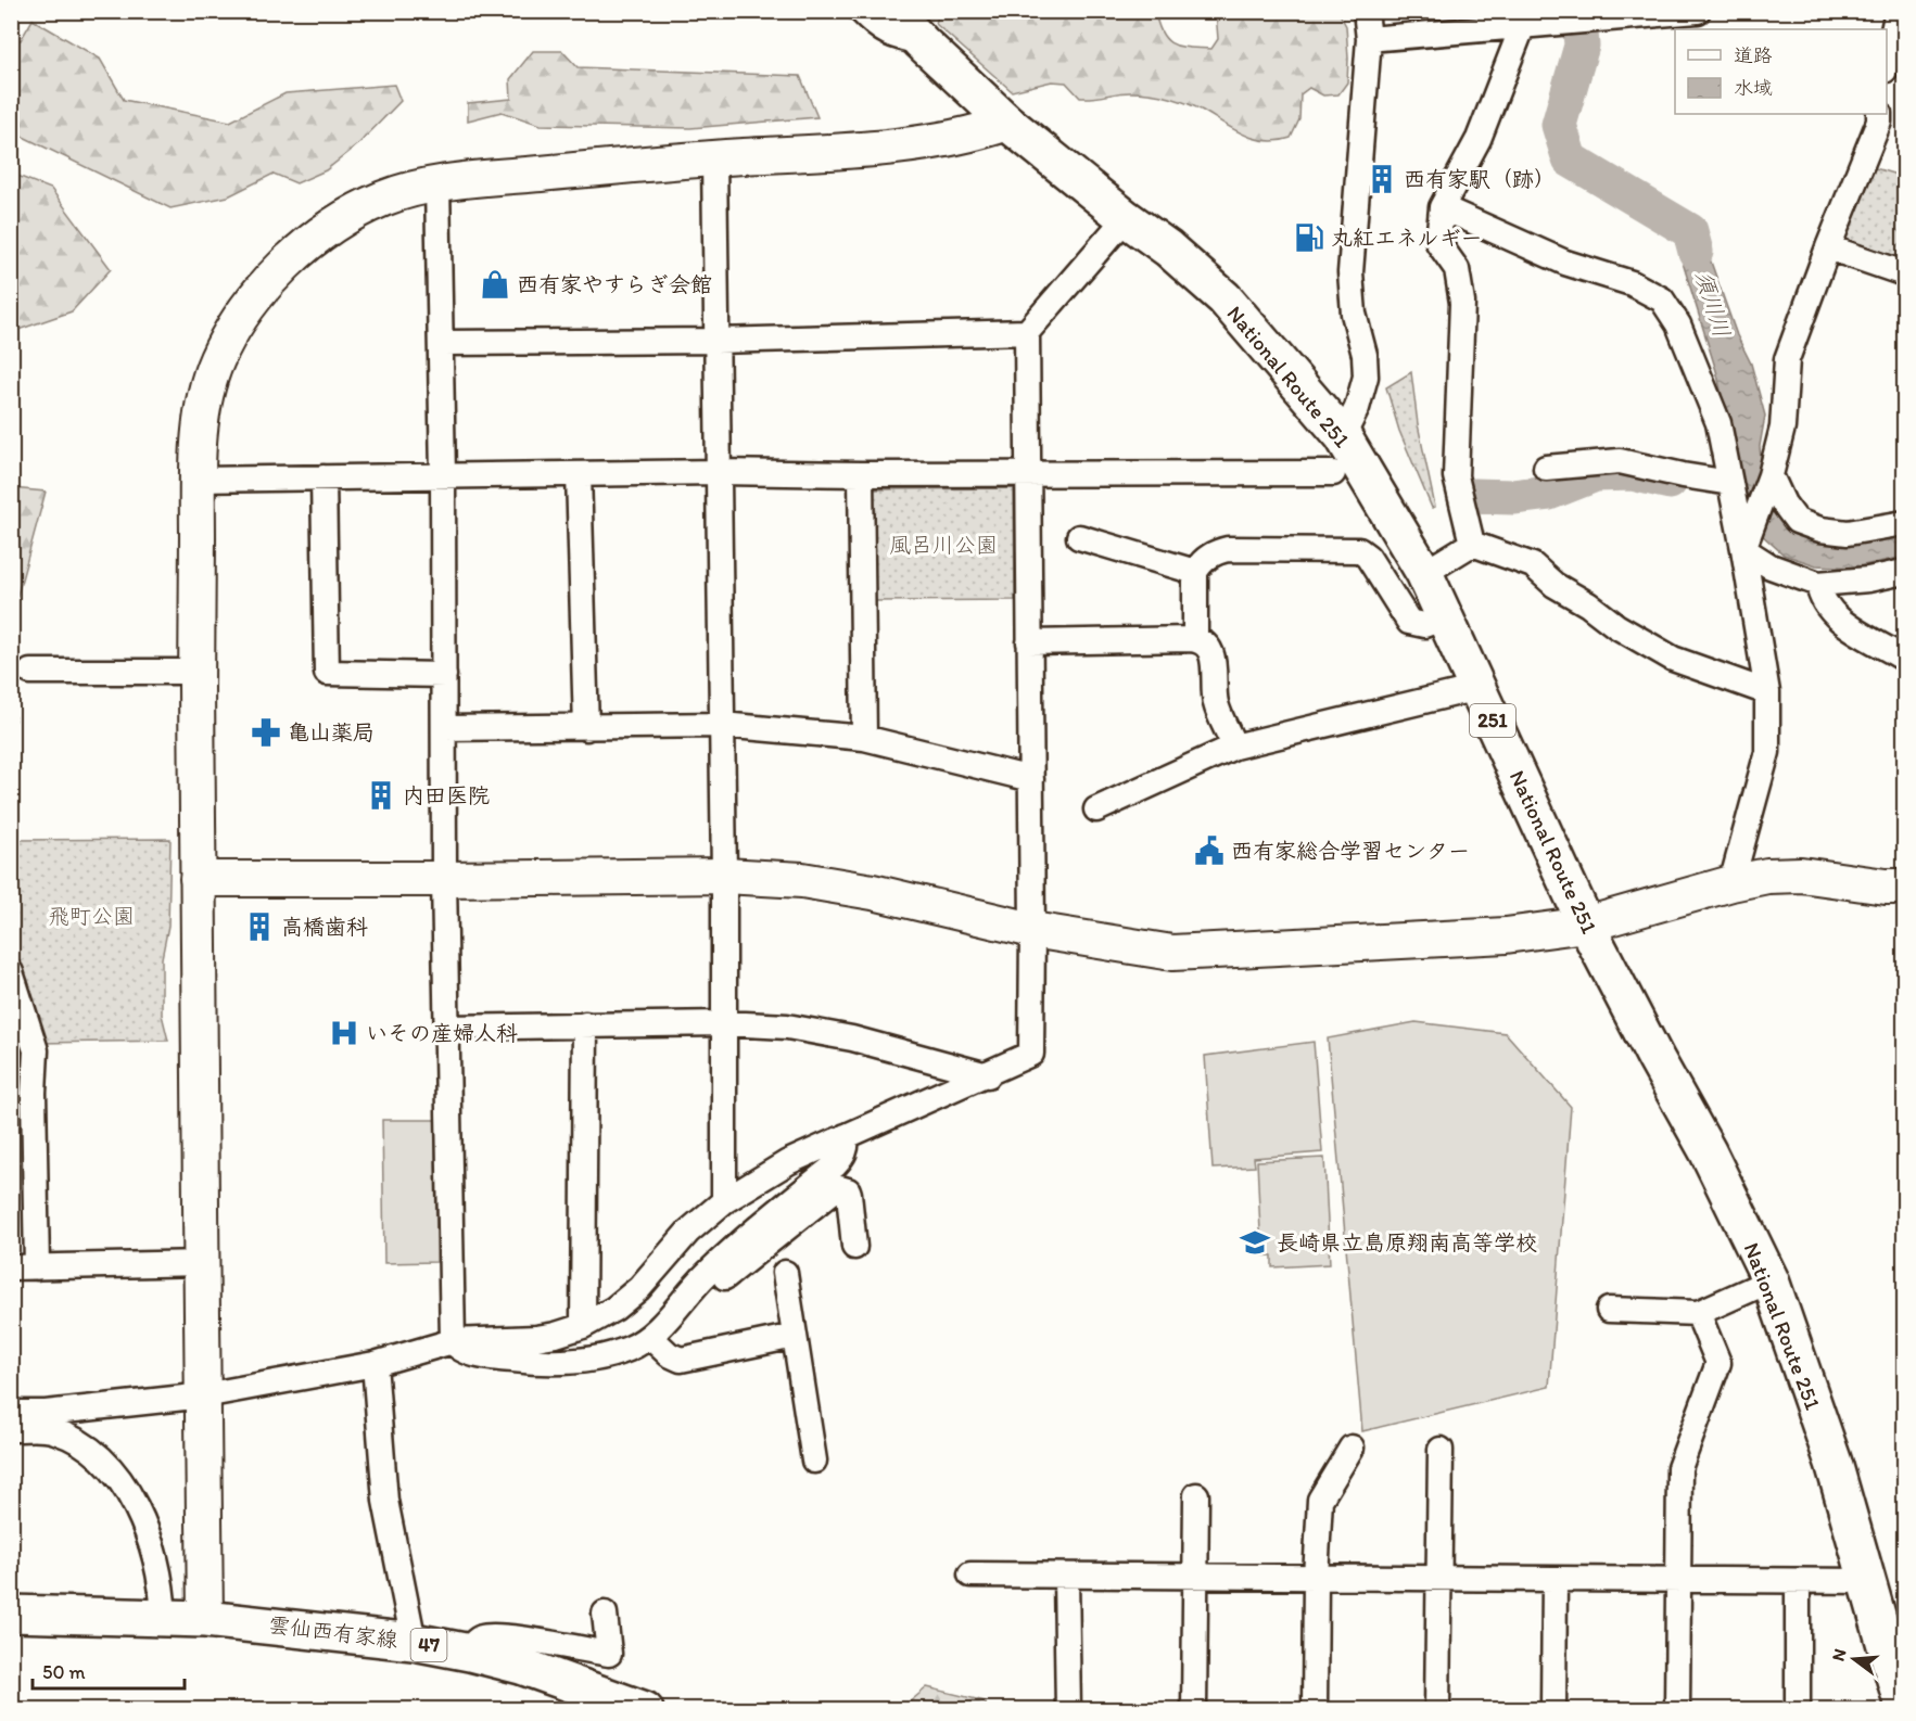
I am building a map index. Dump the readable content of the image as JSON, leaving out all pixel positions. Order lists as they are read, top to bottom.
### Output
{
  "streets": {
    "main road": [
      "National Route 251",
      "251",
      "雲仙西有家線",
      "47"
    ]
  },
  "water": ["須川川"],
  "parks": ["風呂川公園", "飛町公園"],
  "places": {
    "building": ["西有家駅（跡）", "内田医院", "高橋歯科"],
    "fuel station": ["丸紅エネルギー"],
    "shop": ["西有家やすらぎ会館"],
    "pharmacy": ["亀山薬局"],
    "public building": ["西有家総合学習センター"],
    "hospital": ["いその産婦人科"],
    "school or university": ["長崎県立島原翔南高等学校"]
  },
  "legend": ["道路", "水域"],
  "scale_bar": "50 m",
  "north": "left"
}
